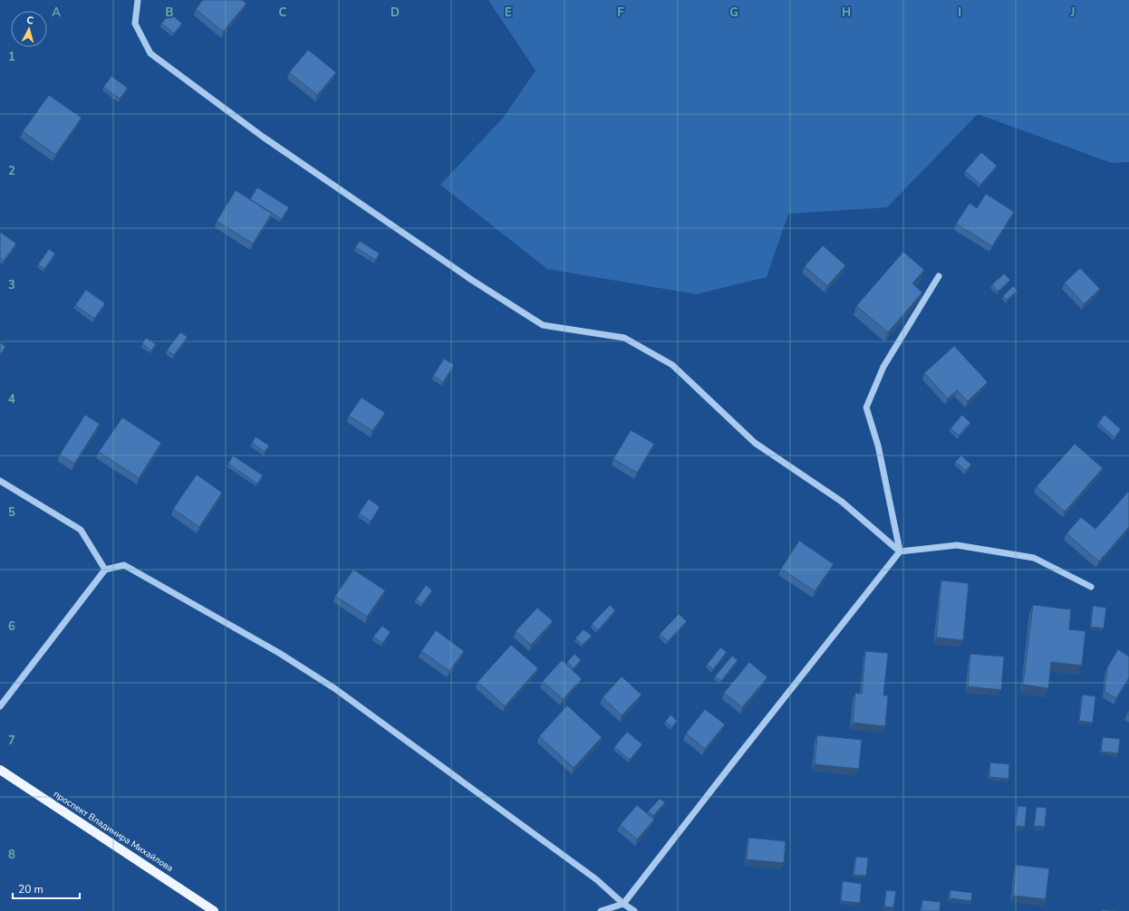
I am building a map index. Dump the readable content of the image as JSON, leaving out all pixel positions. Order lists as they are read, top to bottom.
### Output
{
  "streets": {
    "main road": ["проспект Владимира Михайлова"]
  },
  "scale_bar": "20 m",
  "north": "top",
  "grid": {
    "columns": [
      "A",
      "B",
      "C",
      "D",
      "E",
      "F",
      "G",
      "H",
      "I",
      "J"
    ],
    "rows": [
      "1",
      "2",
      "3",
      "4",
      "5",
      "6",
      "7",
      "8"
    ]
  }
}
